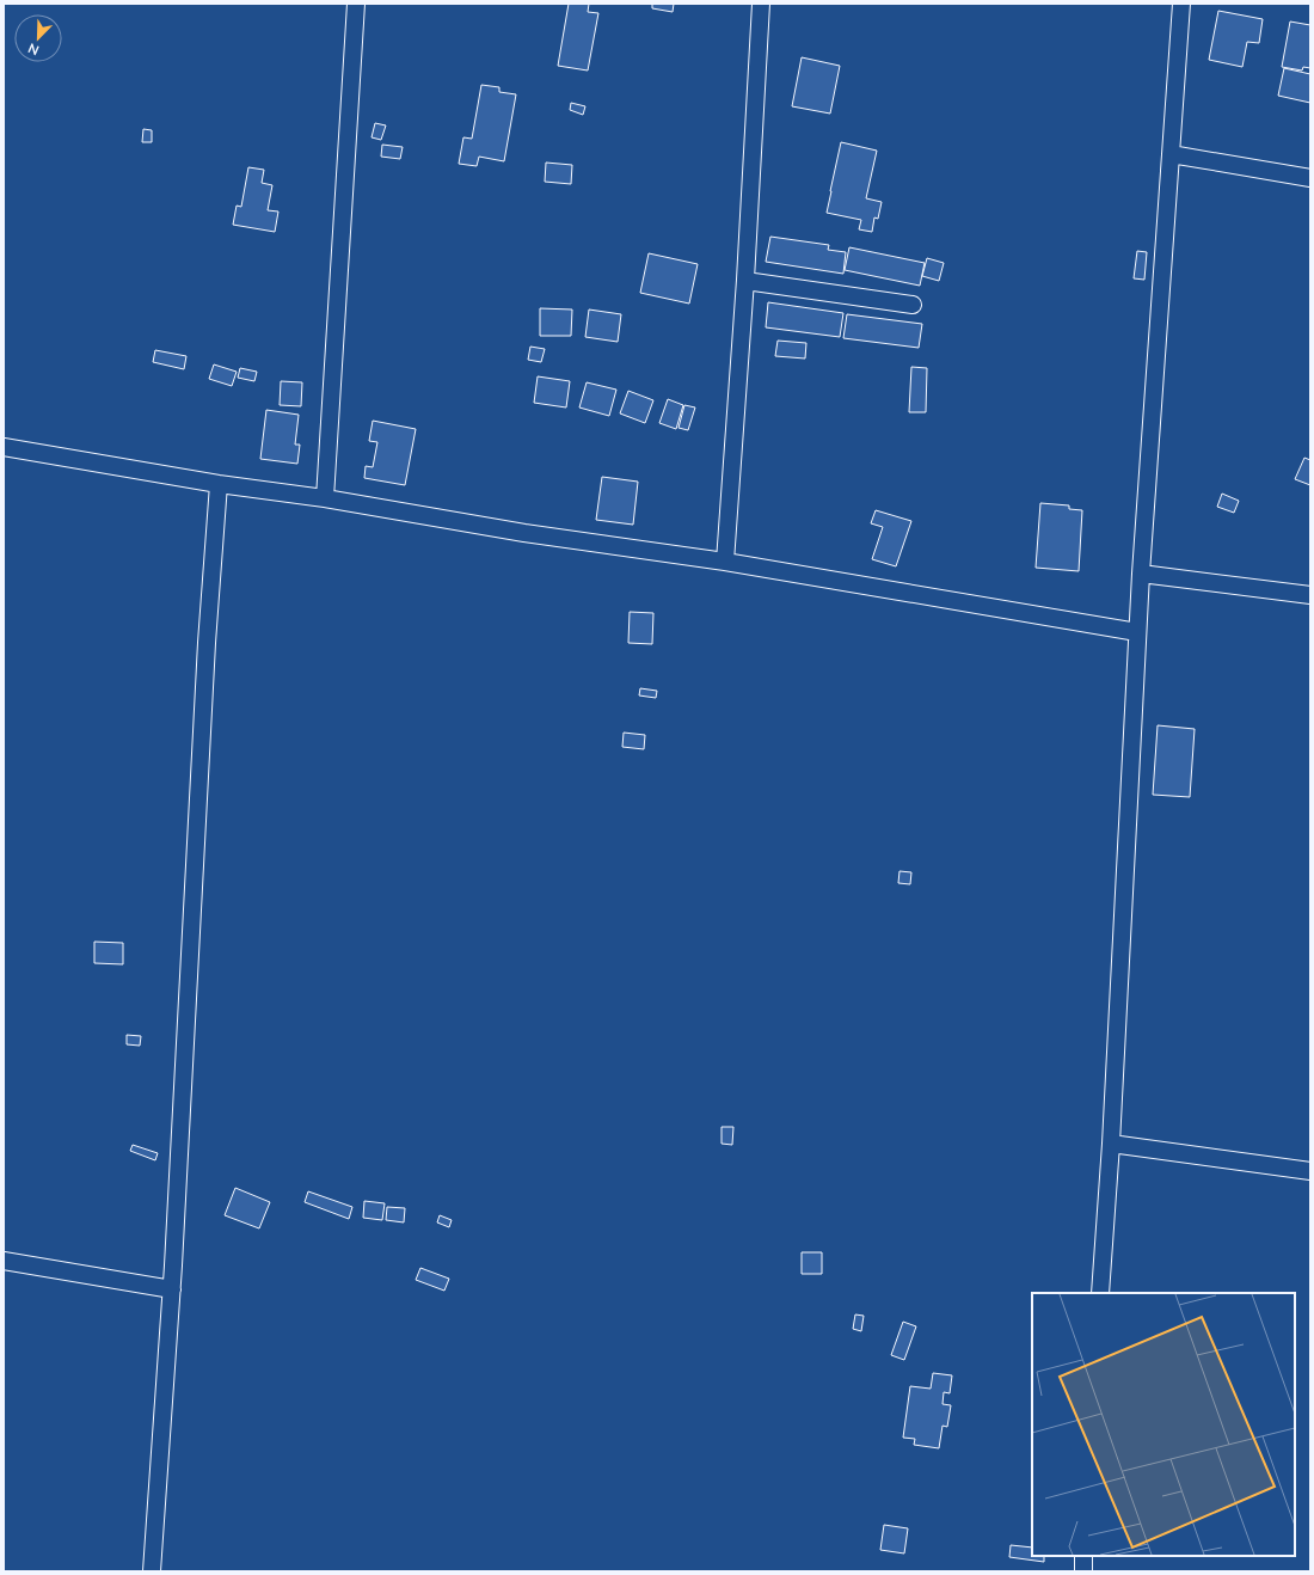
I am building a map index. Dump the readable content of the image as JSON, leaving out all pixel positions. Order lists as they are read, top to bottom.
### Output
{
  "north": "bottom left"
}
